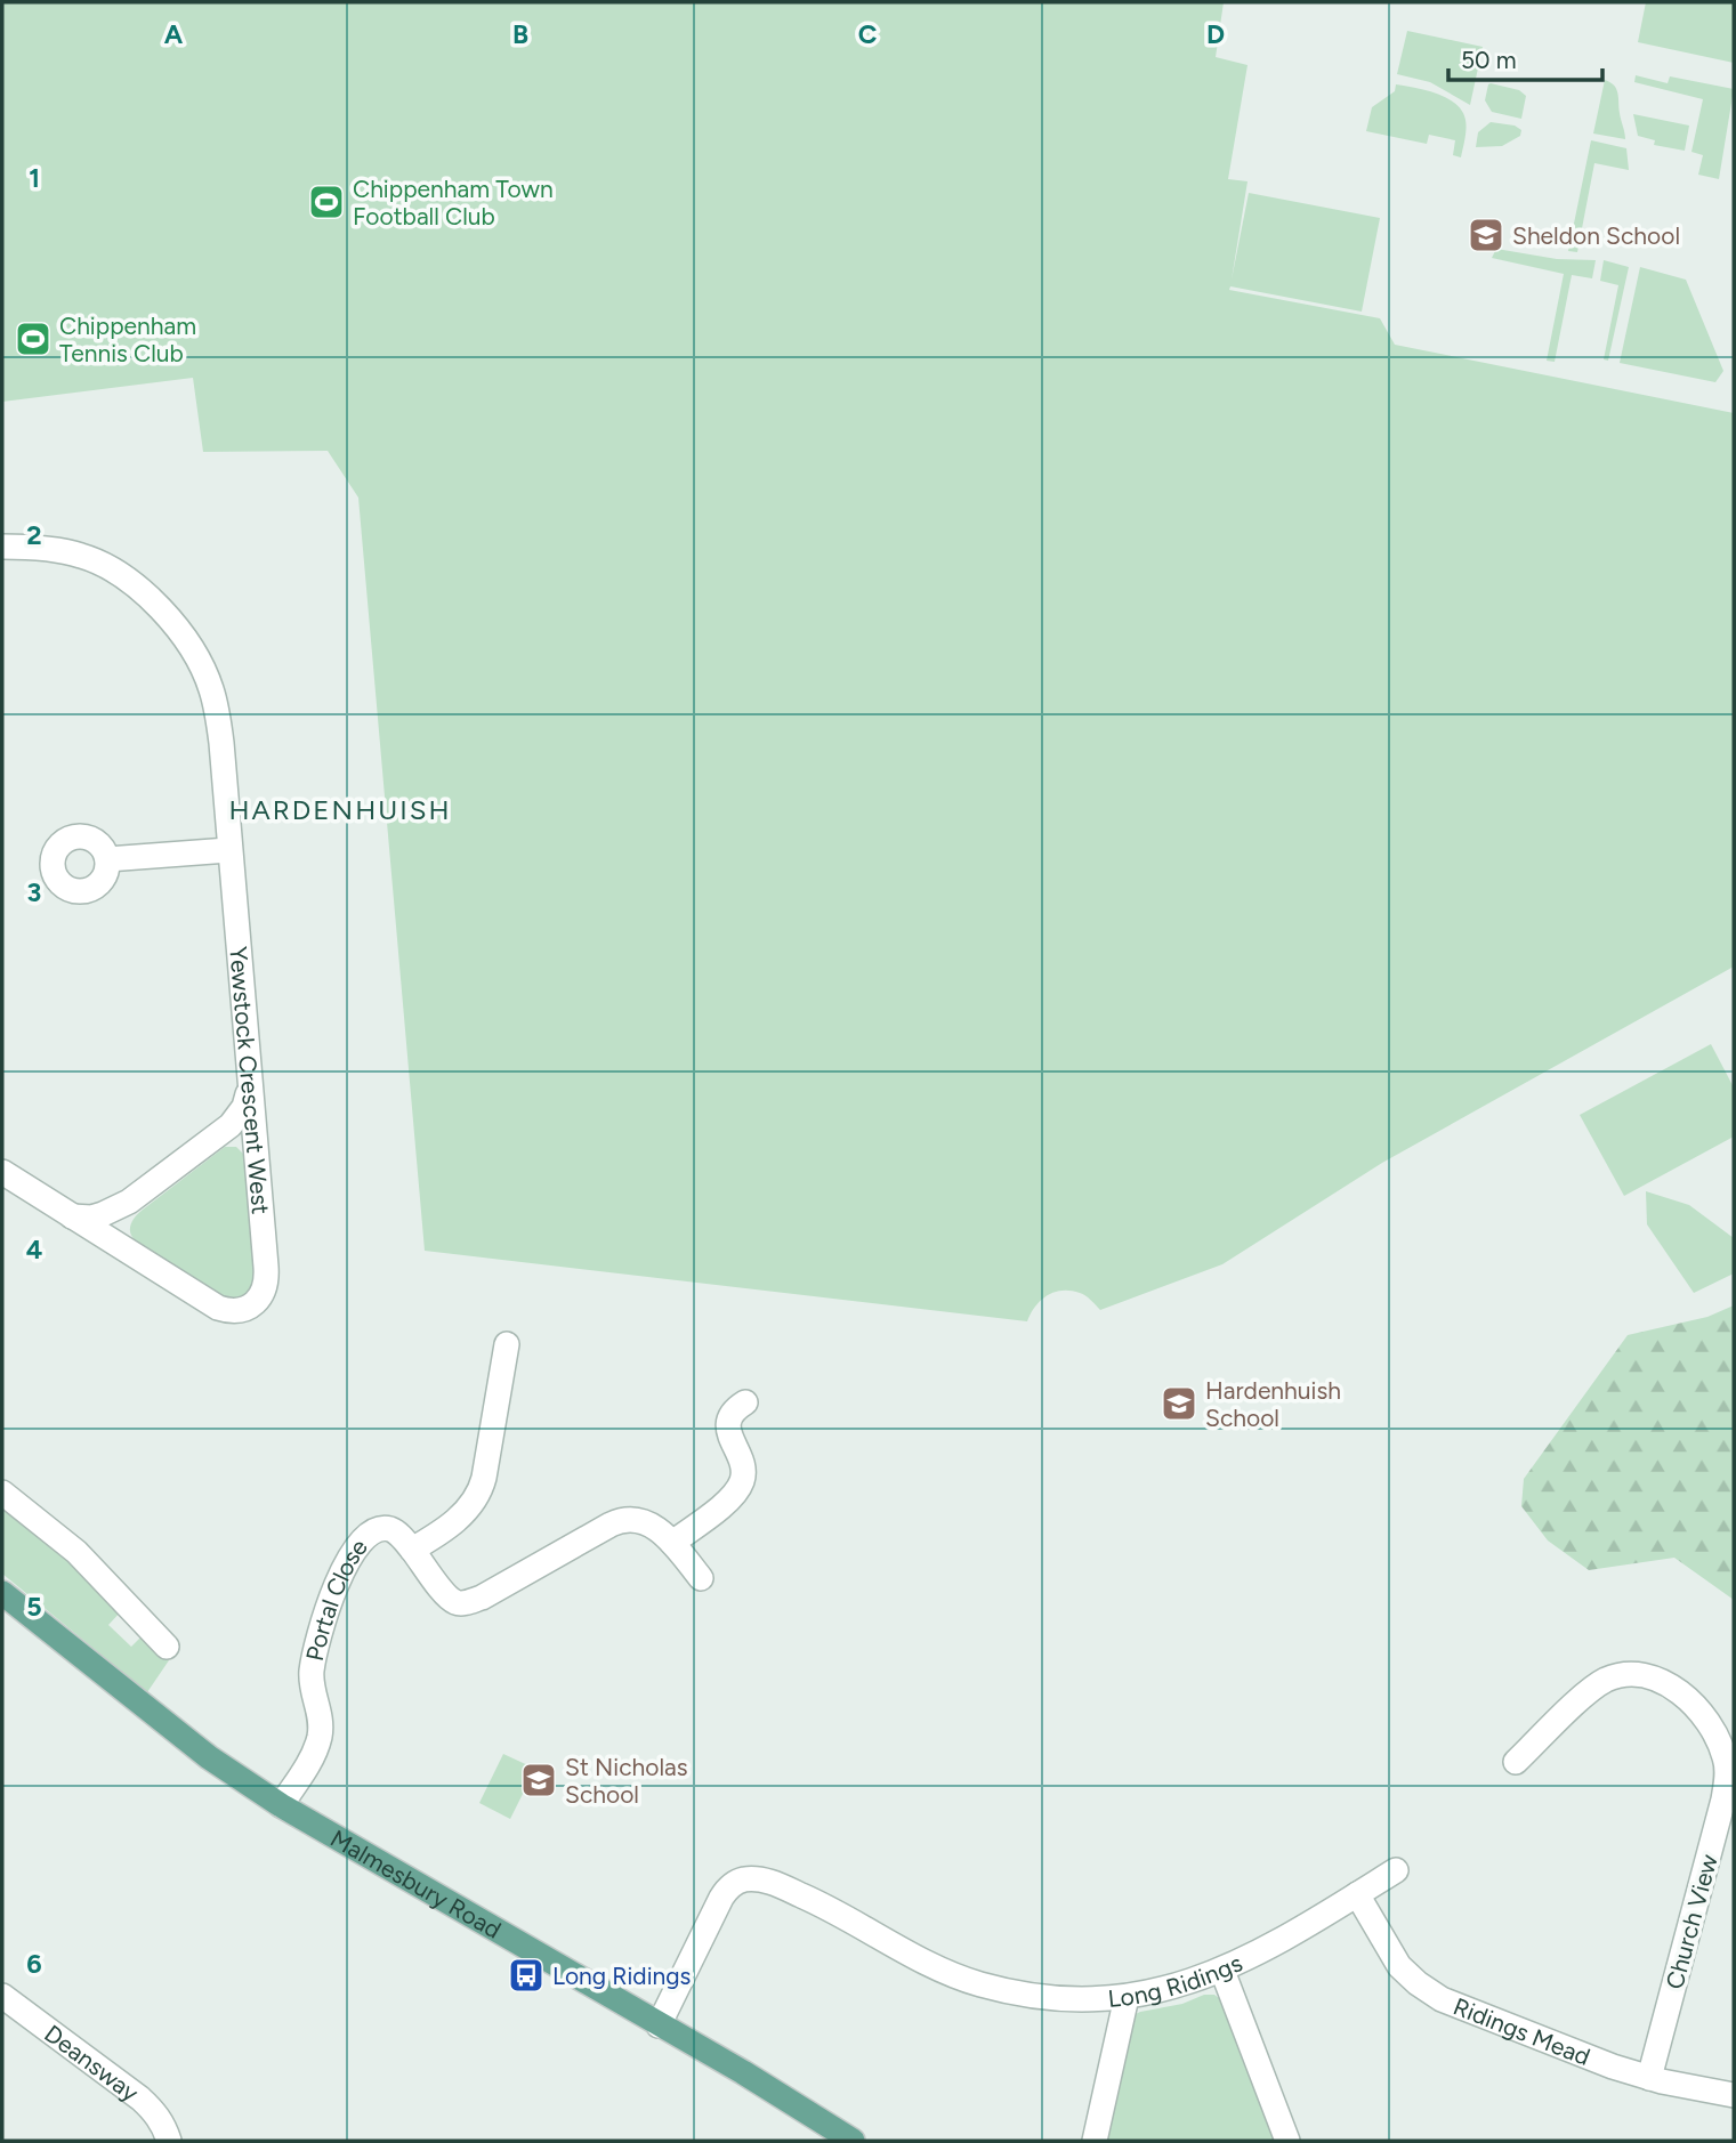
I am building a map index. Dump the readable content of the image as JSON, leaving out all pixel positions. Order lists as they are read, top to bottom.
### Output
{
  "streets": {
    "main road": ["Malmesbury Road"],
    "street": [
      "Yewstock Crescent West",
      "Portal Close",
      "Church View",
      "Long Ridings",
      "Ridings Mead",
      "Deansway"
    ]
  },
  "crossings": [
    ["Portal Close", "Malmesbury Road"],
    ["Malmesbury Road", "Long Ridings"],
    ["Church View", "Ridings Mead"],
    ["Long Ridings", "Ridings Mead"]
  ],
  "districts": ["HARDENHUISH"],
  "places": {
    "sports": ["Chippenham Town Football Club", "Chippenham Tennis Club"],
    "school or university": ["Sheldon School", "Hardenhuish School", "St Nicholas School"],
    "bus stop": ["Long Ridings"]
  },
  "scale_bar": "50 m",
  "grid": {
    "columns": [
      "A",
      "B",
      "C",
      "D"
    ],
    "rows": [
      "1",
      "2",
      "3",
      "4",
      "5",
      "6"
    ]
  }
}
